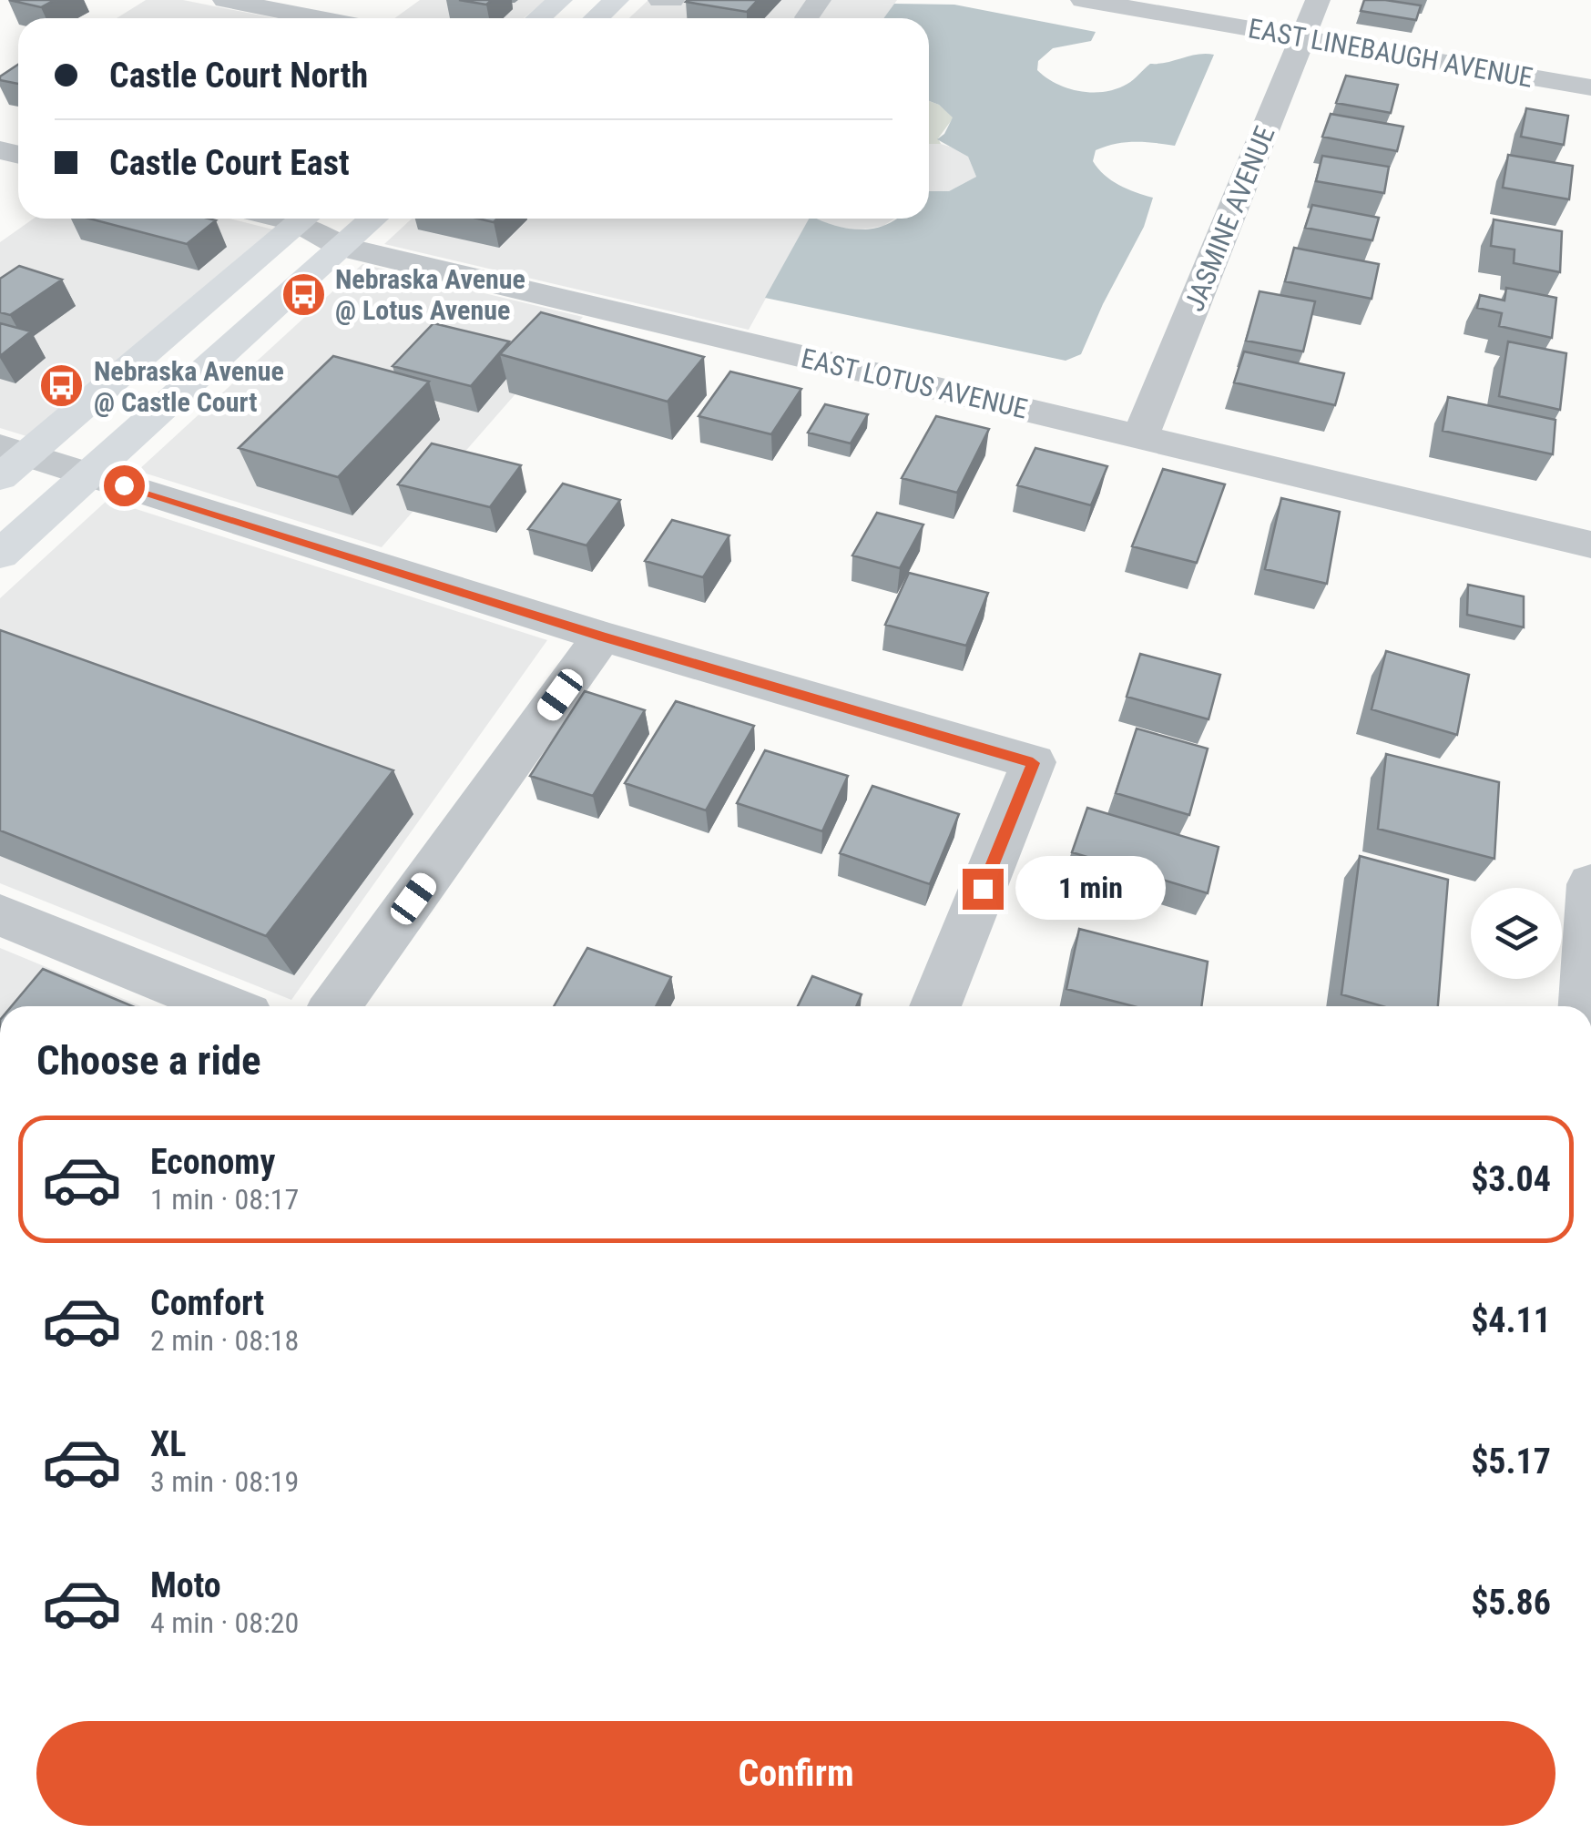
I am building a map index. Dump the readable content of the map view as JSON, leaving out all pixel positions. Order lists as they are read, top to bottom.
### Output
{
  "streets": {
    "street": ["EAST LINEBAUGH AVENUE", "JASMINE AVENUE", "EAST LOTUS AVENUE"]
  },
  "crossings": [
    ["EAST LINEBAUGH AVENUE", "JASMINE AVENUE"],
    ["JASMINE AVENUE", "EAST LOTUS AVENUE"]
  ],
  "places": {
    "bus stop": ["Nebraska Avenue @ Lotus Avenue", "Nebraska Avenue @ Castle Court"]
  },
  "page": {
    "banner": ["Castle Court North", "Castle Court East"],
    "bubble": "1 min",
    "heading": "Choose a ride",
    "list": [
      {
        "name": "Economy",
        "note": "1 min · 08:17",
        "value": "$3.04"
      },
      {
        "name": "Comfort",
        "note": "2 min · 08:18",
        "value": "$4.11"
      },
      {
        "name": "XL",
        "note": "3 min · 08:19",
        "value": "$5.17"
      },
      {
        "name": "Moto",
        "note": "4 min · 08:20",
        "value": "$5.86"
      }
    ],
    "buttons": "Confirm"
  }
}
